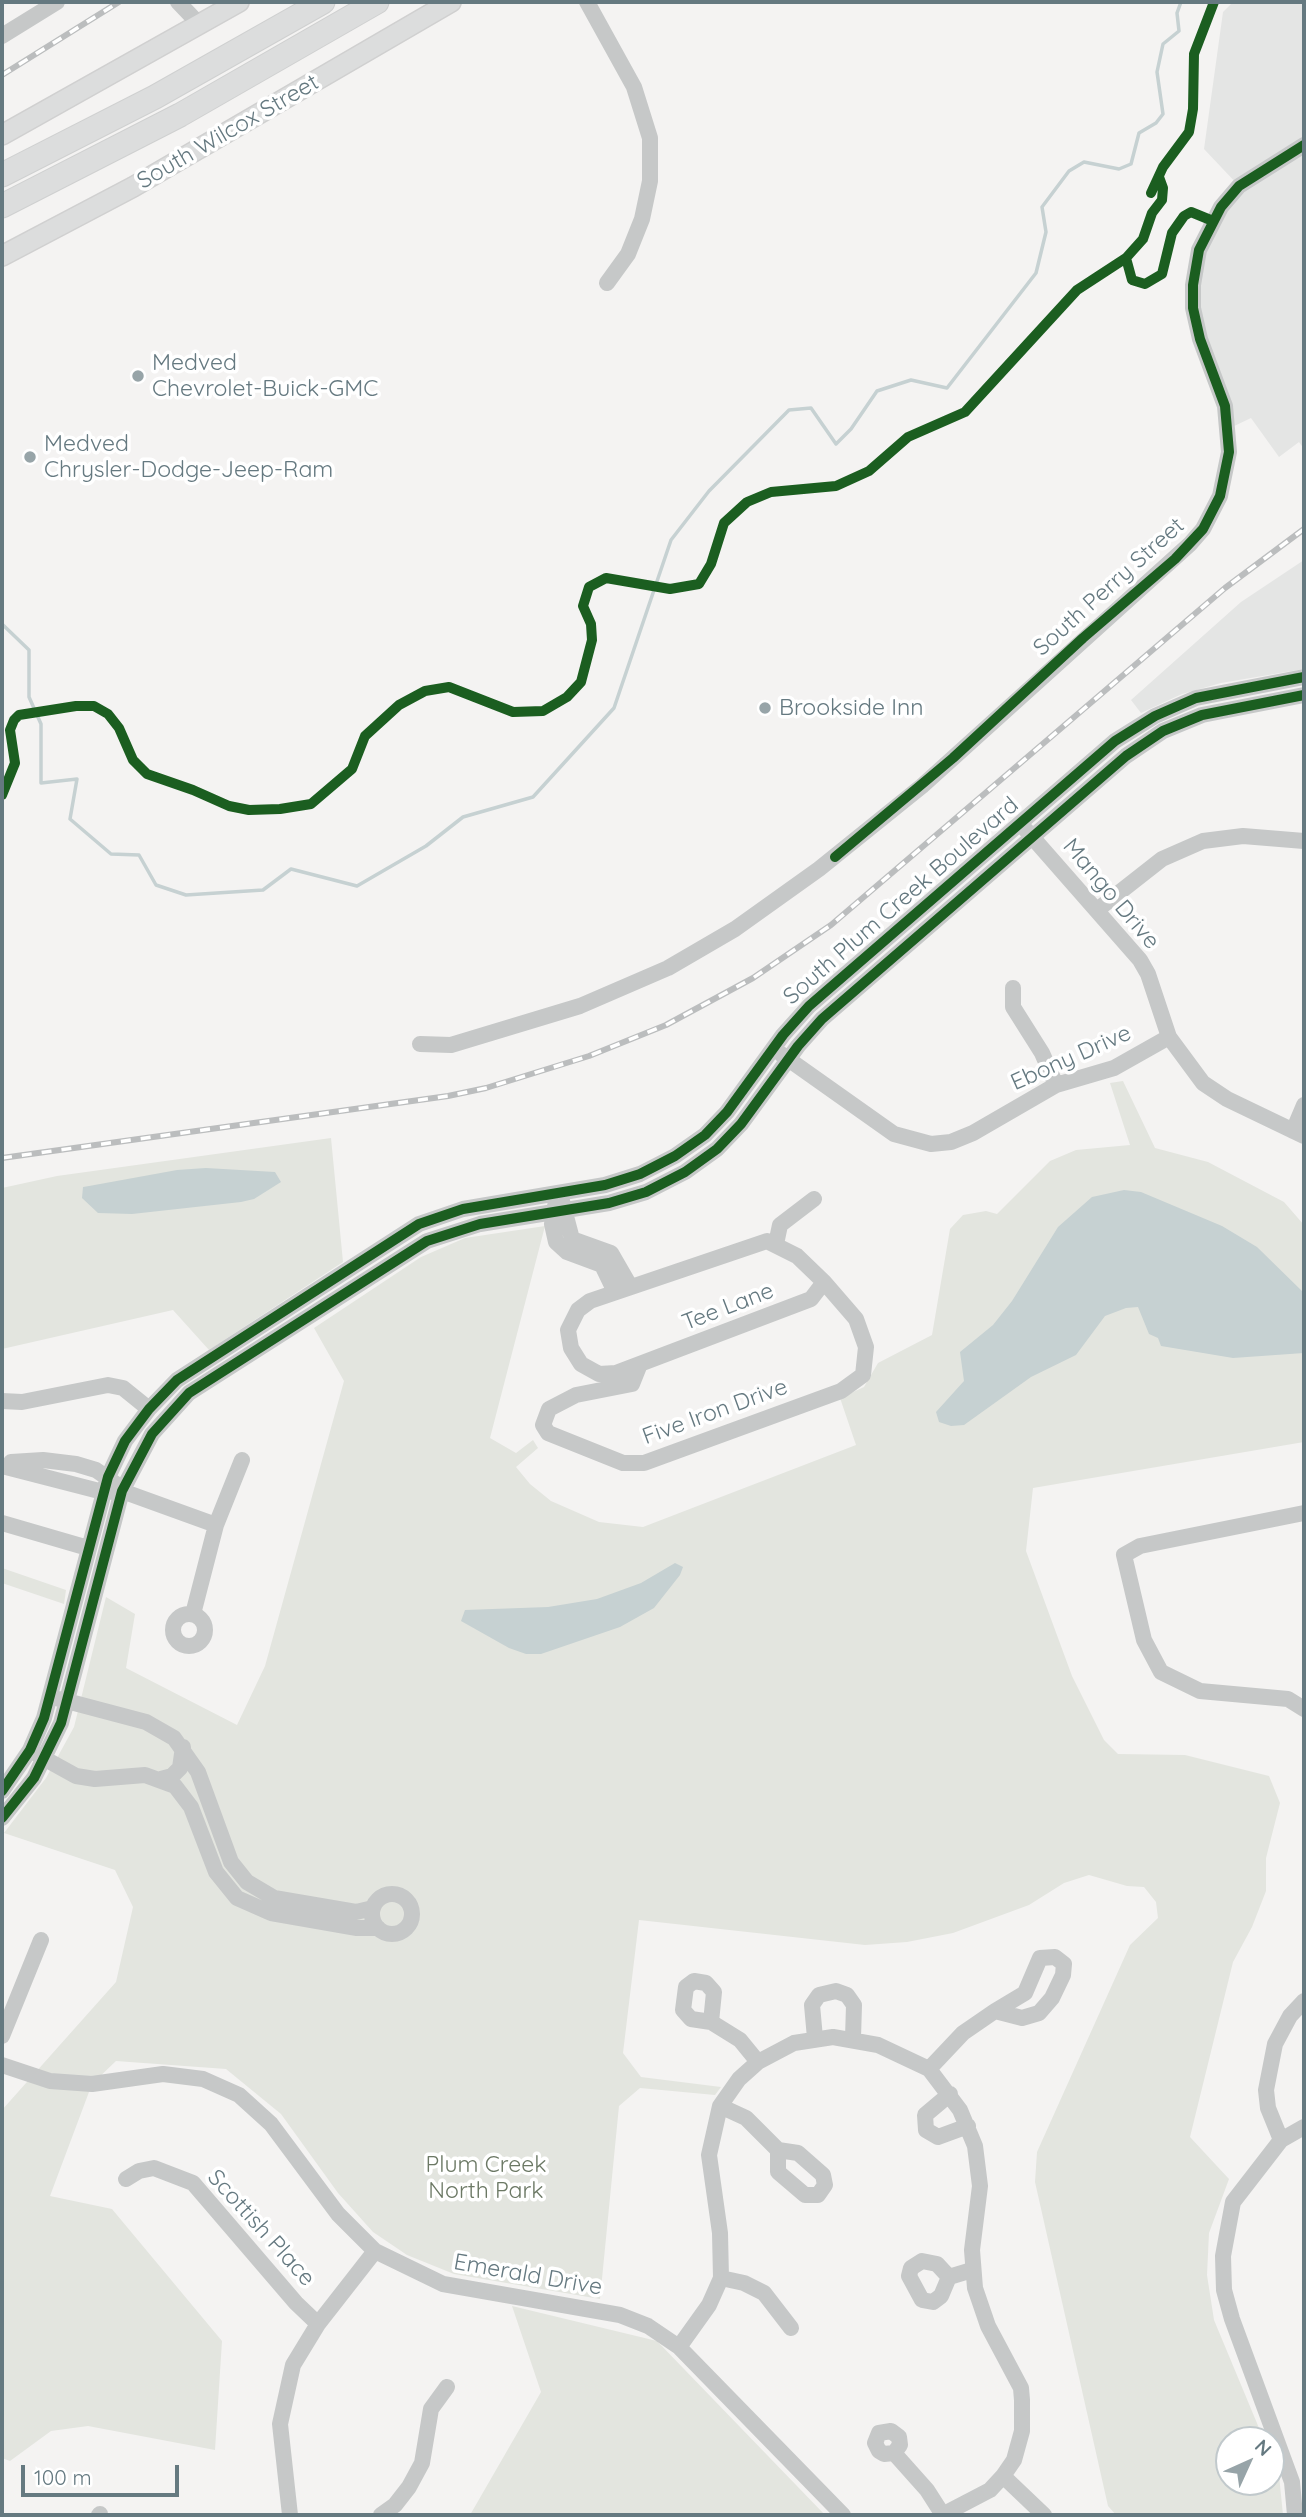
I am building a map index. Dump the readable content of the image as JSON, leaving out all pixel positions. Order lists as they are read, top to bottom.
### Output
{
  "streets": {
    "main road": ["South Wilcox Street"],
    "street": [
      "South Perry Street",
      "Mango Drive",
      "South Plum Creek Boulevard",
      "Ebony Drive",
      "Tee Lane",
      "Five Iron Drive",
      "Scottish Place",
      "Emerald Drive"
    ]
  },
  "crossings": [
    ["Mango Drive", "South Plum Creek Boulevard"],
    ["Mango Drive", "Ebony Drive"],
    ["South Plum Creek Boulevard", "Ebony Drive"],
    ["Tee Lane", "Five Iron Drive"]
  ],
  "parks": ["Plum Creek North Park"],
  "places": ["Medved Chevrolet-Buick-GMC", "Medved Chrysler-Dodge-Jeep-Ram", "Brookside Inn"],
  "scale_bar": "100 m",
  "north": "top right"
}
